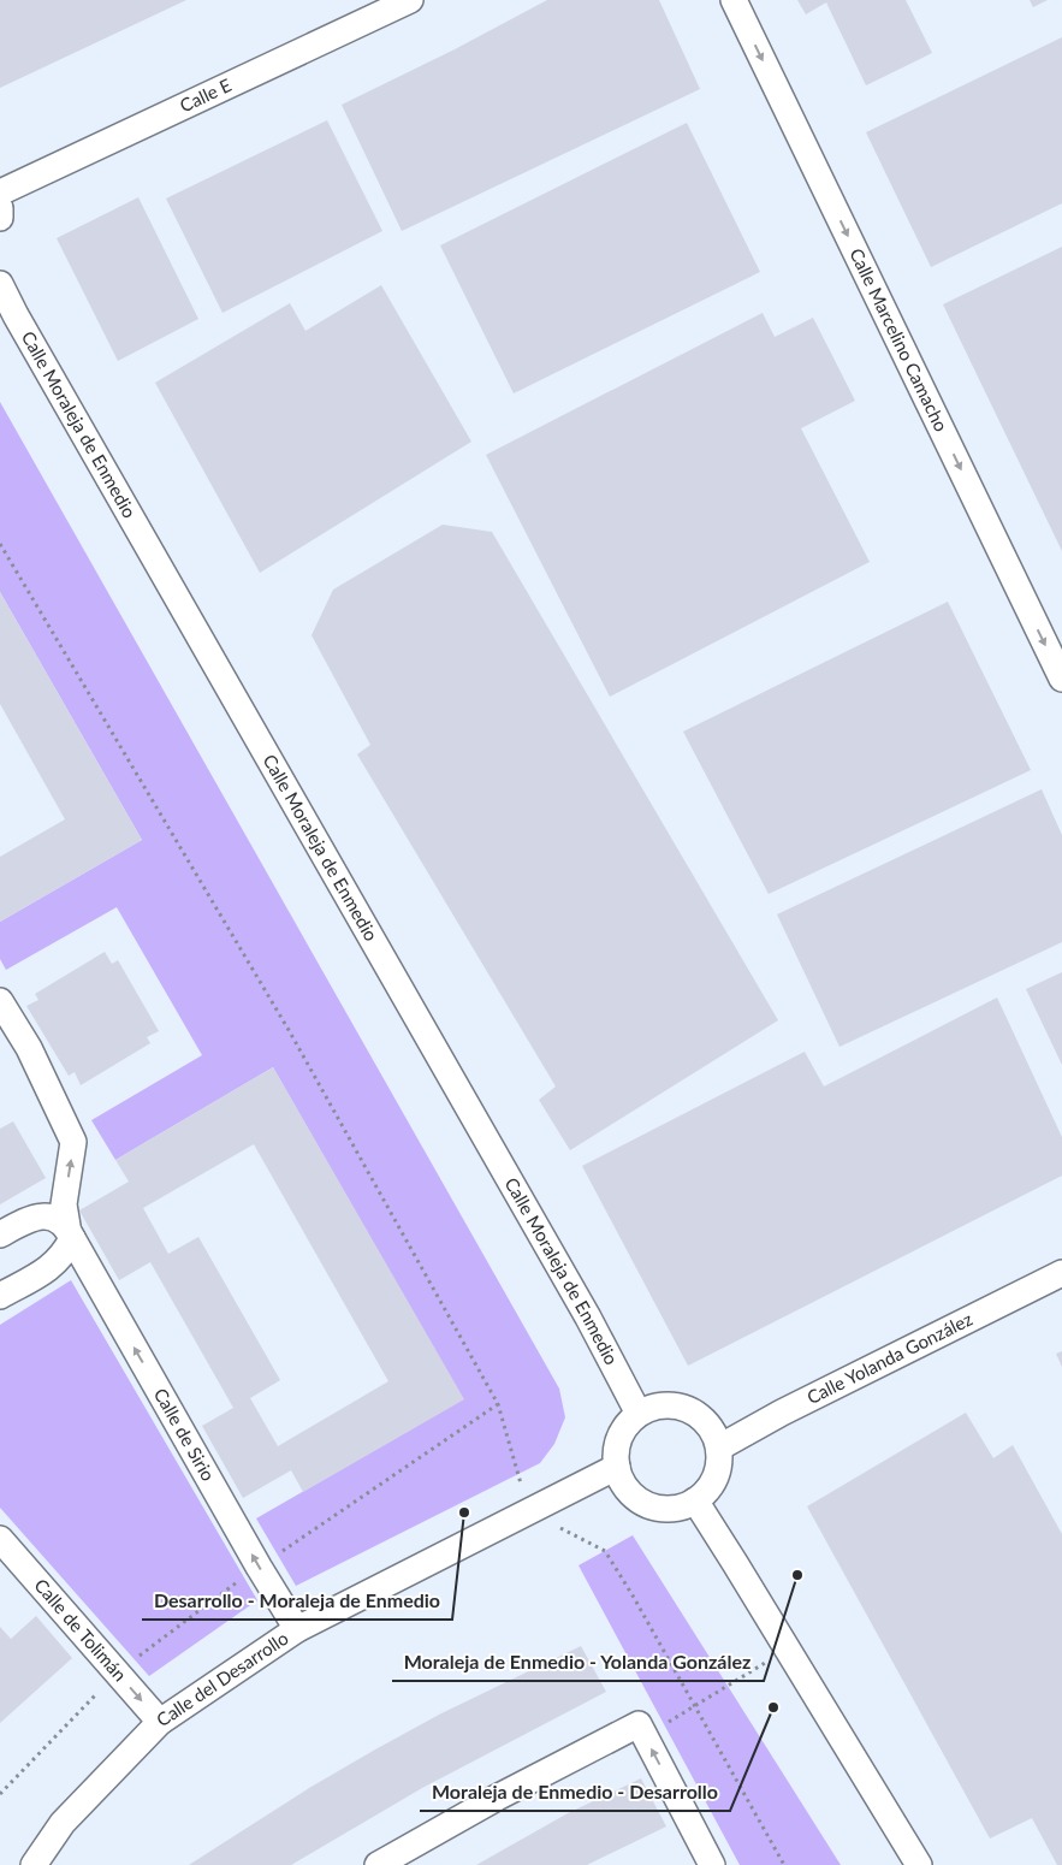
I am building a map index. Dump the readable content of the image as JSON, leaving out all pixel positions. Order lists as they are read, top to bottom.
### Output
{
  "streets": {
    "street": [
      "Calle E",
      "Calle Marcelino Camacho",
      "Calle Moraleja de Enmedio",
      "Calle Yolanda González",
      "Calle de Sirio",
      "Calle de Tolimán",
      "Calle del Desarrollo"
    ]
  },
  "crossings": [
    ["Calle Moraleja de Enmedio", "Calle Yolanda González"],
    ["Calle Moraleja de Enmedio", "Calle del Desarrollo"],
    ["Calle Yolanda González", "Calle del Desarrollo"],
    ["Calle de Sirio", "Calle del Desarrollo"],
    ["Calle de Tolimán", "Calle del Desarrollo"]
  ],
  "one_way": ["Calle Marcelino Camacho", "Calle de Sirio", "Calle de Tolimán"],
  "places": ["Desarrollo - Moraleja de Enmedio", "Moraleja de Enmedio - Yolanda González", "Moraleja de Enmedio - Desarrollo"]
}
